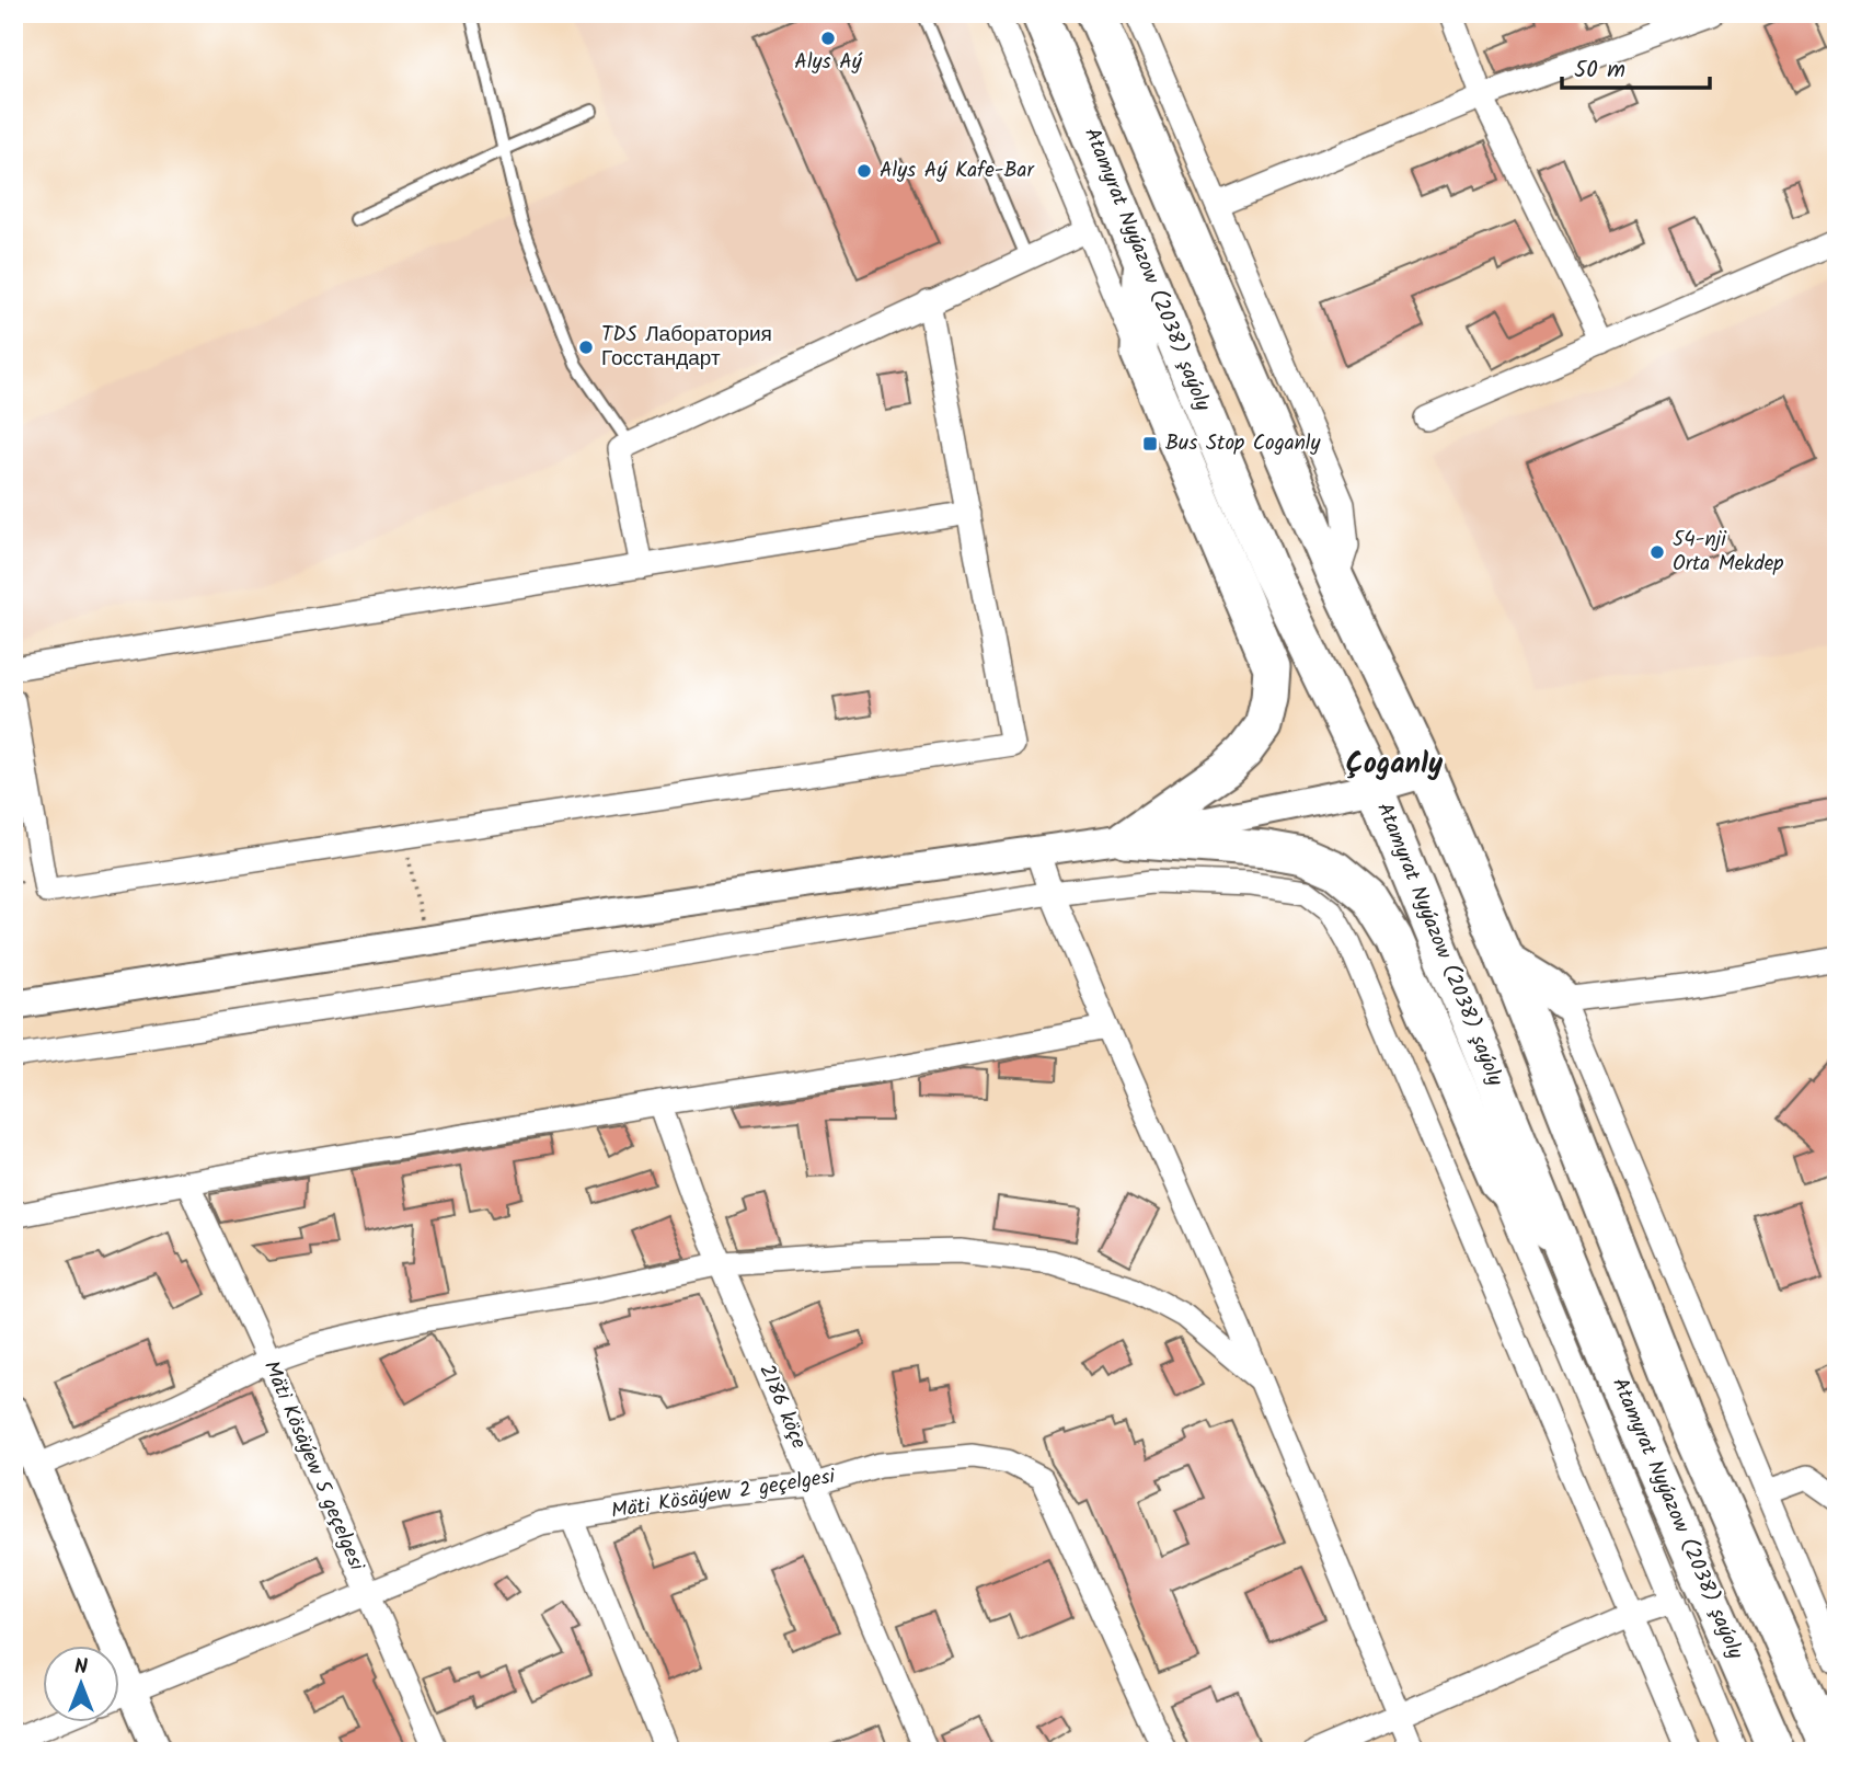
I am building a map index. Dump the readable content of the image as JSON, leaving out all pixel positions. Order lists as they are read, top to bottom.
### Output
{
  "streets": {
    "main road": ["Atamyrat Nyýazow (2038) şaýoly"],
    "street": ["2186 köçe", "Mäti Kösäýew 5 geçelgesi", "Mäti Kösäýew 2 geçelgesi"]
  },
  "crossings": [
    ["2186 köçe", "Mäti Kösäýew 2 geçelgesi"],
    ["Mäti Kösäýew 5 geçelgesi", "Mäti Kösäýew 2 geçelgesi"]
  ],
  "districts": ["Çoganly"],
  "places": {
    "other": [
      "Alys Aý",
      "Alys Aý Kafe-Bar",
      "TDS Лаборатория Госстандарт",
      "54-nji Orta Mekdep"
    ],
    "transit": ["Bus Stop Coganly"]
  },
  "scale_bar": "50 m",
  "north": "top"
}
